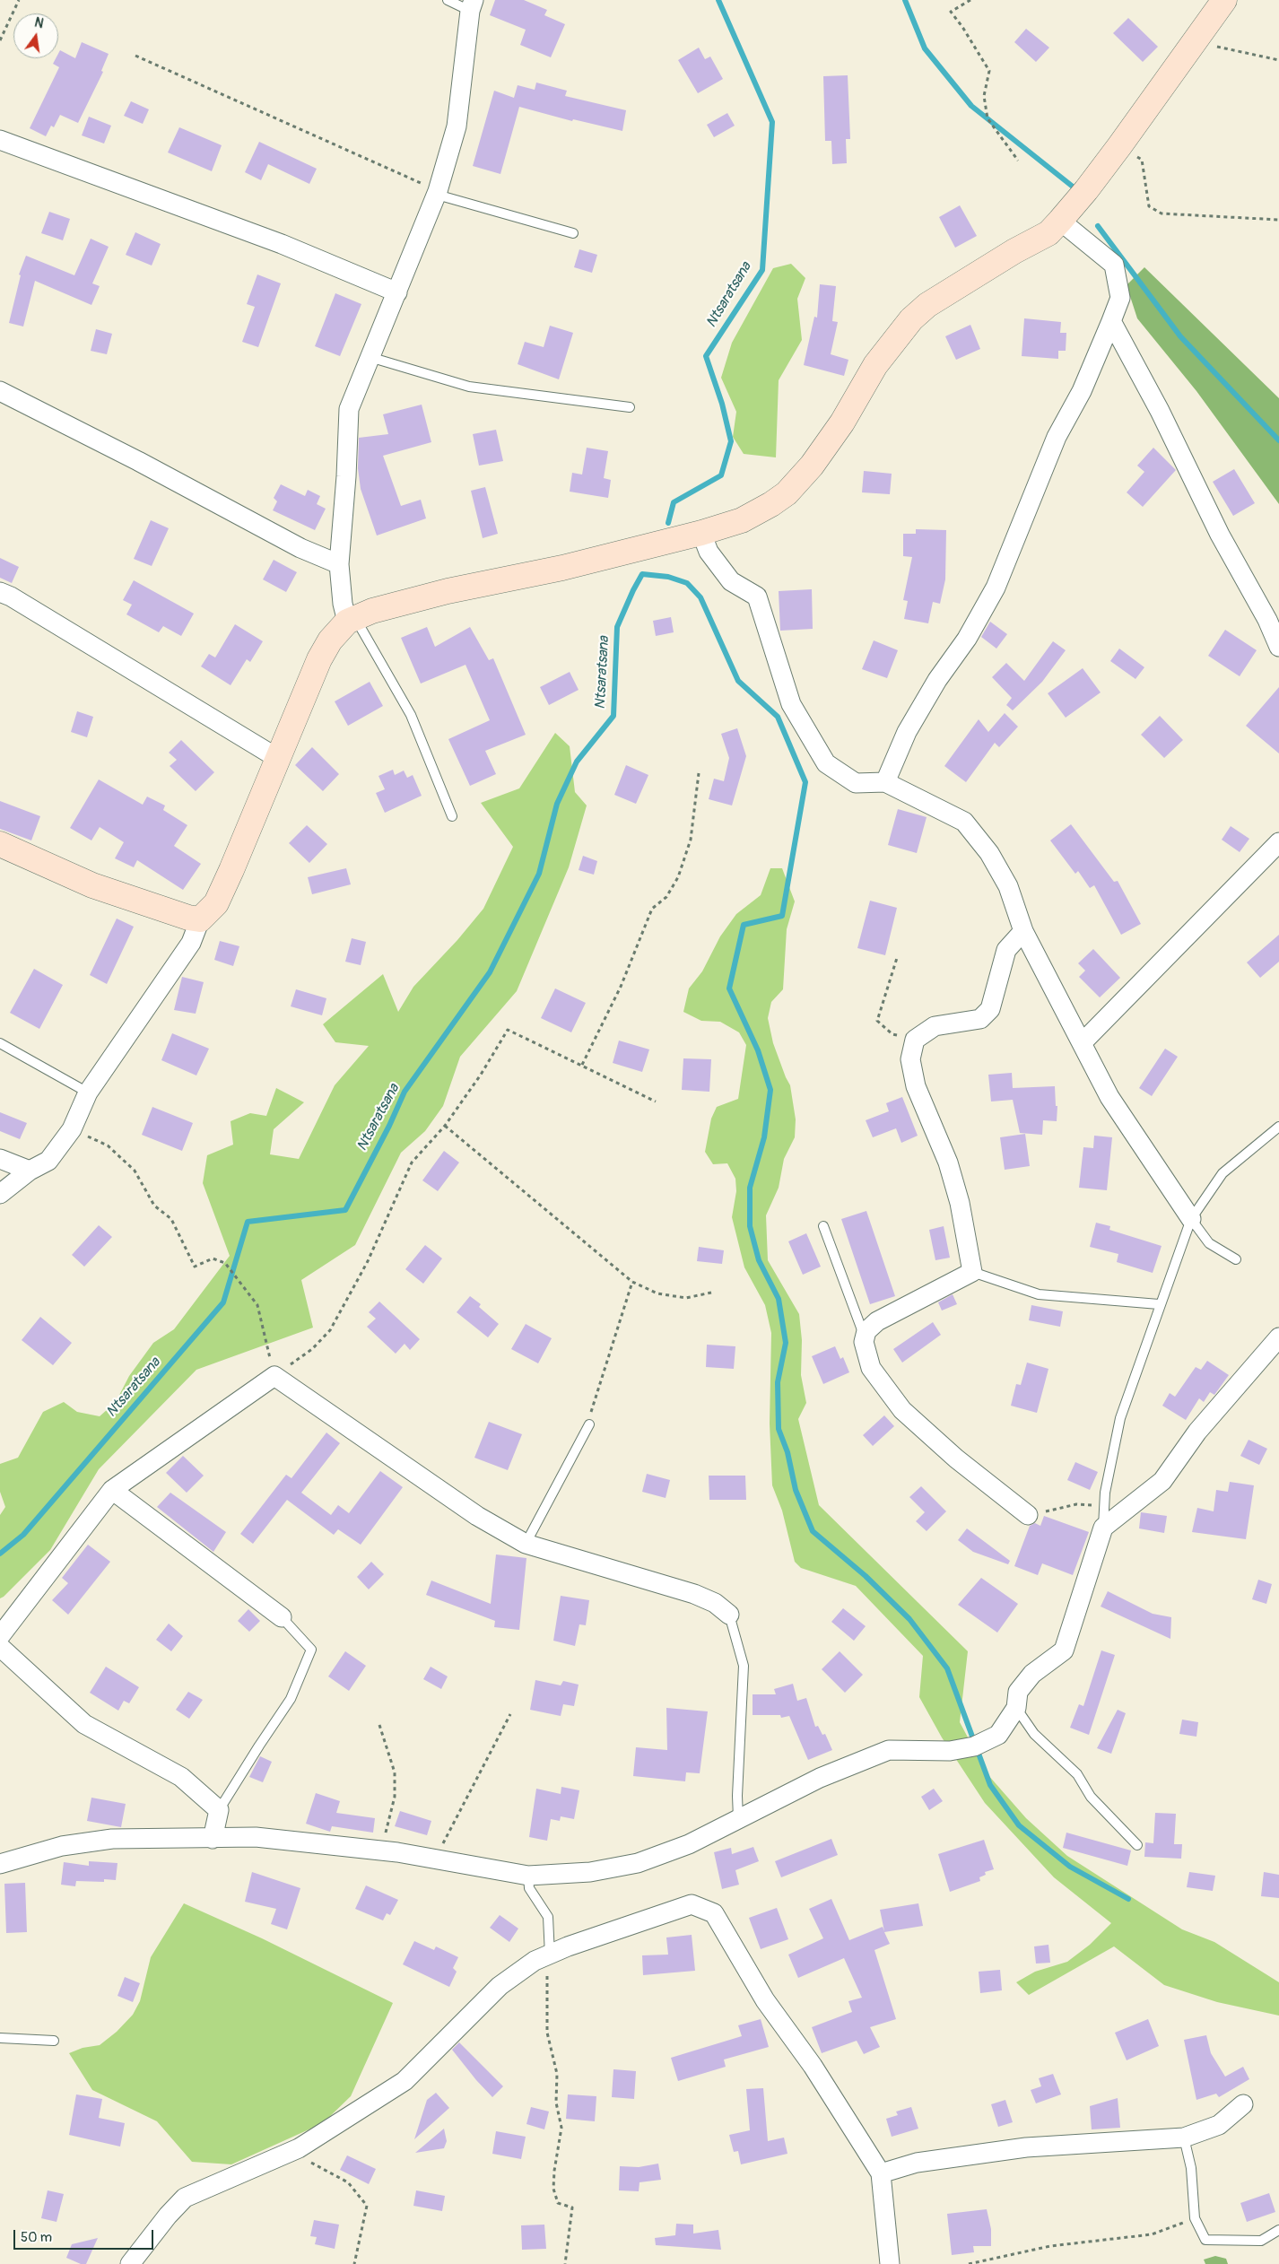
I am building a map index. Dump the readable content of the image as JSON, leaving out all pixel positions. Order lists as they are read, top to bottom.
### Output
{
  "water": ["Ntsaratsana"],
  "scale_bar": "50 m",
  "north": "top"
}
